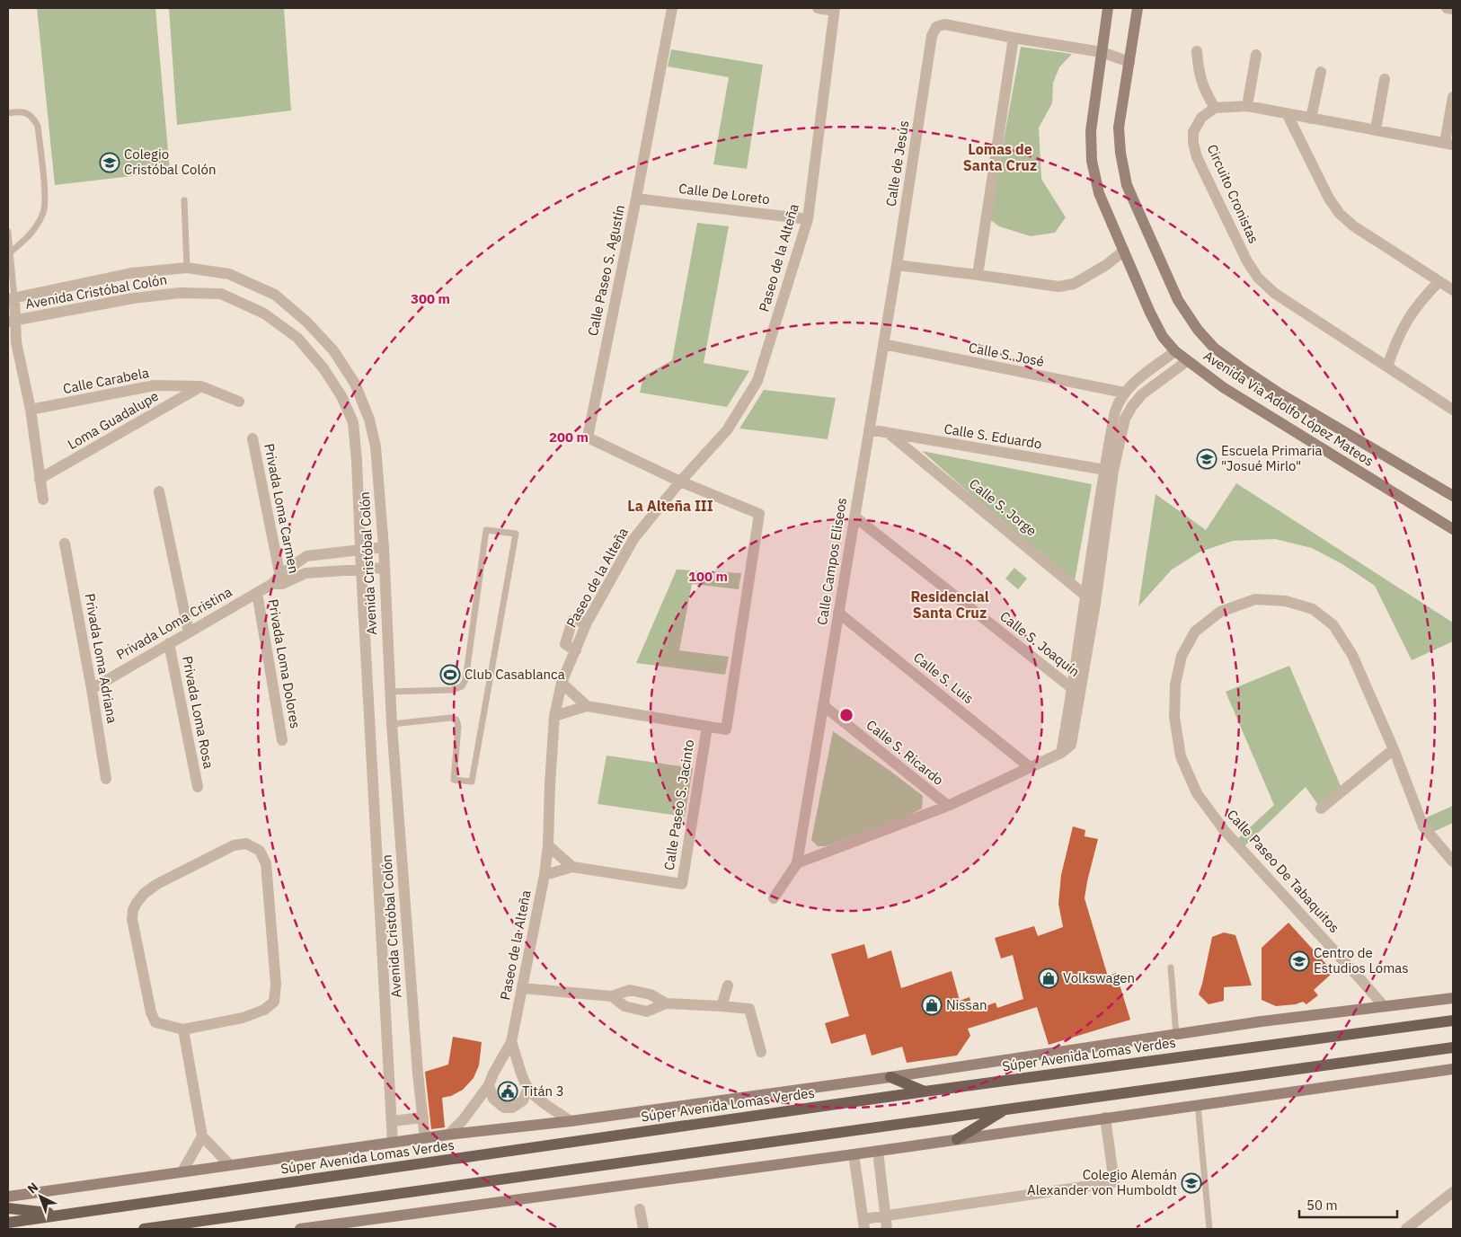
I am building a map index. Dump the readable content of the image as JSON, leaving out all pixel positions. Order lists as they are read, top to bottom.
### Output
{
  "streets": {
    "main road": ["Avenida Via Adolfo López Mateos", "Súper Avenida Lomas Verdes"],
    "street": [
      "Calle de Jesús",
      "Calle De Loreto",
      "Circuito Cronistas",
      "Paseo de la Alteña",
      "Calle Paseo S. Agustín",
      "Avenida Cristóbal Colón",
      "Calle S. José",
      "Calle Carabela",
      "Loma Guadalupe",
      "Calle S. Eduardo",
      "Calle S. Jorge",
      "Privada Loma Carmen",
      "Calle Campos Eliseos",
      "Privada Loma Cristina",
      "Calle S. Joaquín",
      "Privada Loma Adriana",
      "Privada Loma Dolores",
      "Calle S. Luis",
      "Privada Loma Rosa",
      "Calle S. Ricardo",
      "Calle Paseo S. Jacinto",
      "Calle Paseo De Tabaquitos"
    ]
  },
  "crossings": [
    ["Calle de Jesús", "Avenida Via Adolfo López Mateos"],
    ["Calle de Jesús", "Calle Campos Eliseos"],
    ["Calle De Loreto", "Paseo de la Alteña"],
    ["Calle De Loreto", "Calle Paseo S. Agustín"],
    ["Paseo de la Alteña", "Calle Paseo S. Agustín"],
    ["Paseo de la Alteña", "Calle Paseo S. Jacinto"],
    ["Paseo de la Alteña", "Súper Avenida Lomas Verdes"],
    ["Avenida Cristóbal Colón", "Privada Loma Cristina"],
    ["Avenida Cristóbal Colón", "Súper Avenida Lomas Verdes"],
    ["Calle S. José", "Calle Campos Eliseos"],
    ["Calle Carabela", "Loma Guadalupe"],
    ["Calle S. Eduardo", "Calle S. Jorge"],
    ["Calle S. Eduardo", "Calle Campos Eliseos"],
    ["Privada Loma Carmen", "Privada Loma Cristina"],
    ["Calle Campos Eliseos", "Calle S. Joaquín"],
    ["Calle Campos Eliseos", "Calle S. Luis"],
    ["Calle Campos Eliseos", "Calle S. Ricardo"],
    ["Privada Loma Cristina", "Privada Loma Adriana"],
    ["Privada Loma Cristina", "Privada Loma Dolores"],
    ["Privada Loma Cristina", "Privada Loma Rosa"],
    ["Calle Paseo De Tabaquitos", "Súper Avenida Lomas Verdes"]
  ],
  "districts": ["Lomas de Santa Cruz", "La Alteña III", "Residencial Santa Cruz"],
  "places": {
    "school or university": [
      "Colegio Cristóbal Colón",
      "Escuela Primaria \"Josué Mirlo\"",
      "Centro de Estudios Lomas",
      "Colegio Alemán Alexander von Humboldt"
    ],
    "sports": ["Club Casablanca"],
    "shop": ["Volkswagen", "Nissan"],
    "public building": ["Titán 3"]
  },
  "scale_bar": "50 m",
  "north": "top left",
  "rings": ["300 m", "200 m", "100 m"]
}
